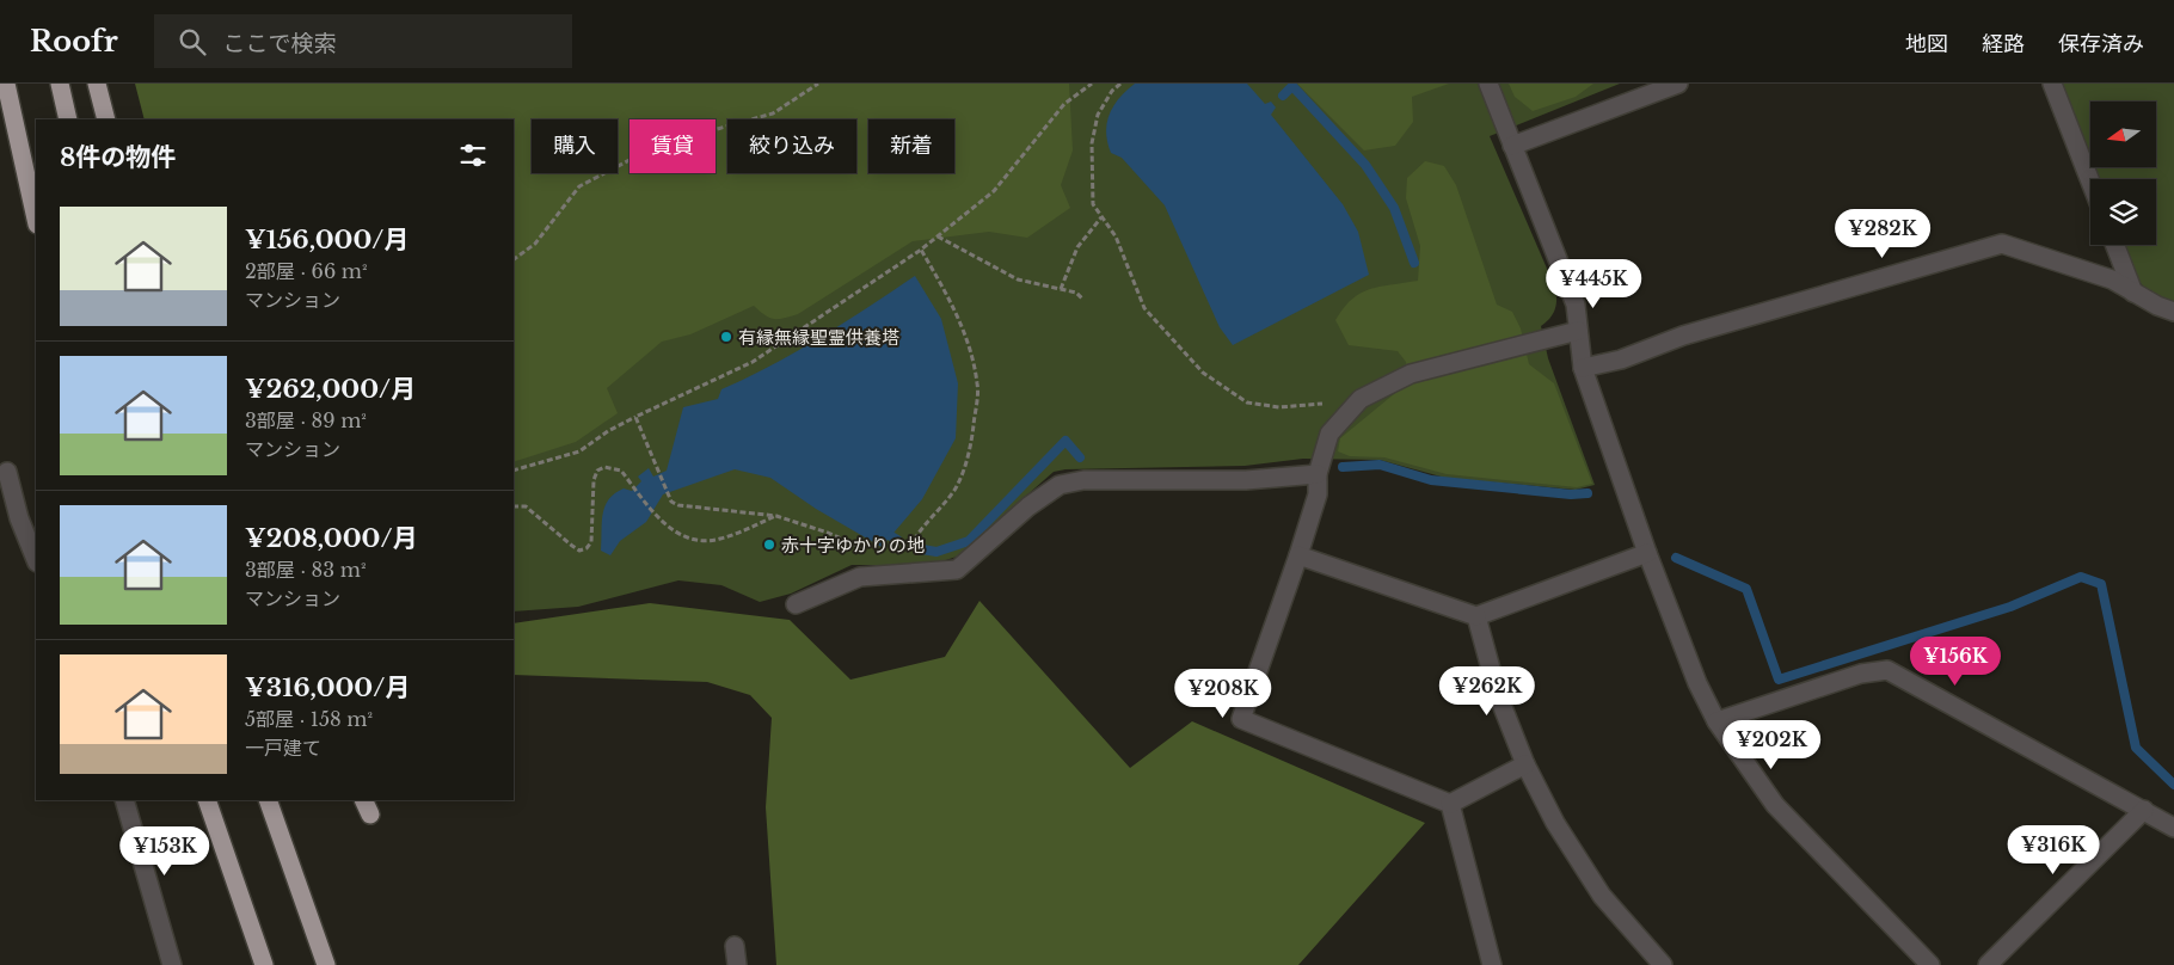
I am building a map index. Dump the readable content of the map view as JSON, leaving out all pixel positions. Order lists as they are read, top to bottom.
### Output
{
  "places": ["有縁無縁聖霊供養塔", "赤十字ゆかりの地"],
  "north": "left",
  "page": {
    "header": "Roofr",
    "search": "ここで検索",
    "nav": ["地図", "経路", "保存済み"],
    "chip": [
      "購入",
      "賃貸",
      "絞り込み",
      "新着"
    ],
    "heading": "8件の物件",
    "list": [
      {
        "name": "¥156,000/月",
        "note": "2部屋 · 66 m² · マンション"
      },
      {
        "name": "¥262,000/月",
        "note": "3部屋 · 89 m² · マンション"
      },
      {
        "name": "¥208,000/月",
        "note": "3部屋 · 83 m² · マンション"
      },
      {
        "name": "¥316,000/月",
        "note": "5部屋 · 158 m² · 一戸建て"
      }
    ],
    "price": [
      "¥282K",
      "¥445K",
      "¥156K",
      "¥262K",
      "¥208K",
      "¥202K",
      "¥316K",
      "¥153K"
    ]
  }
}
